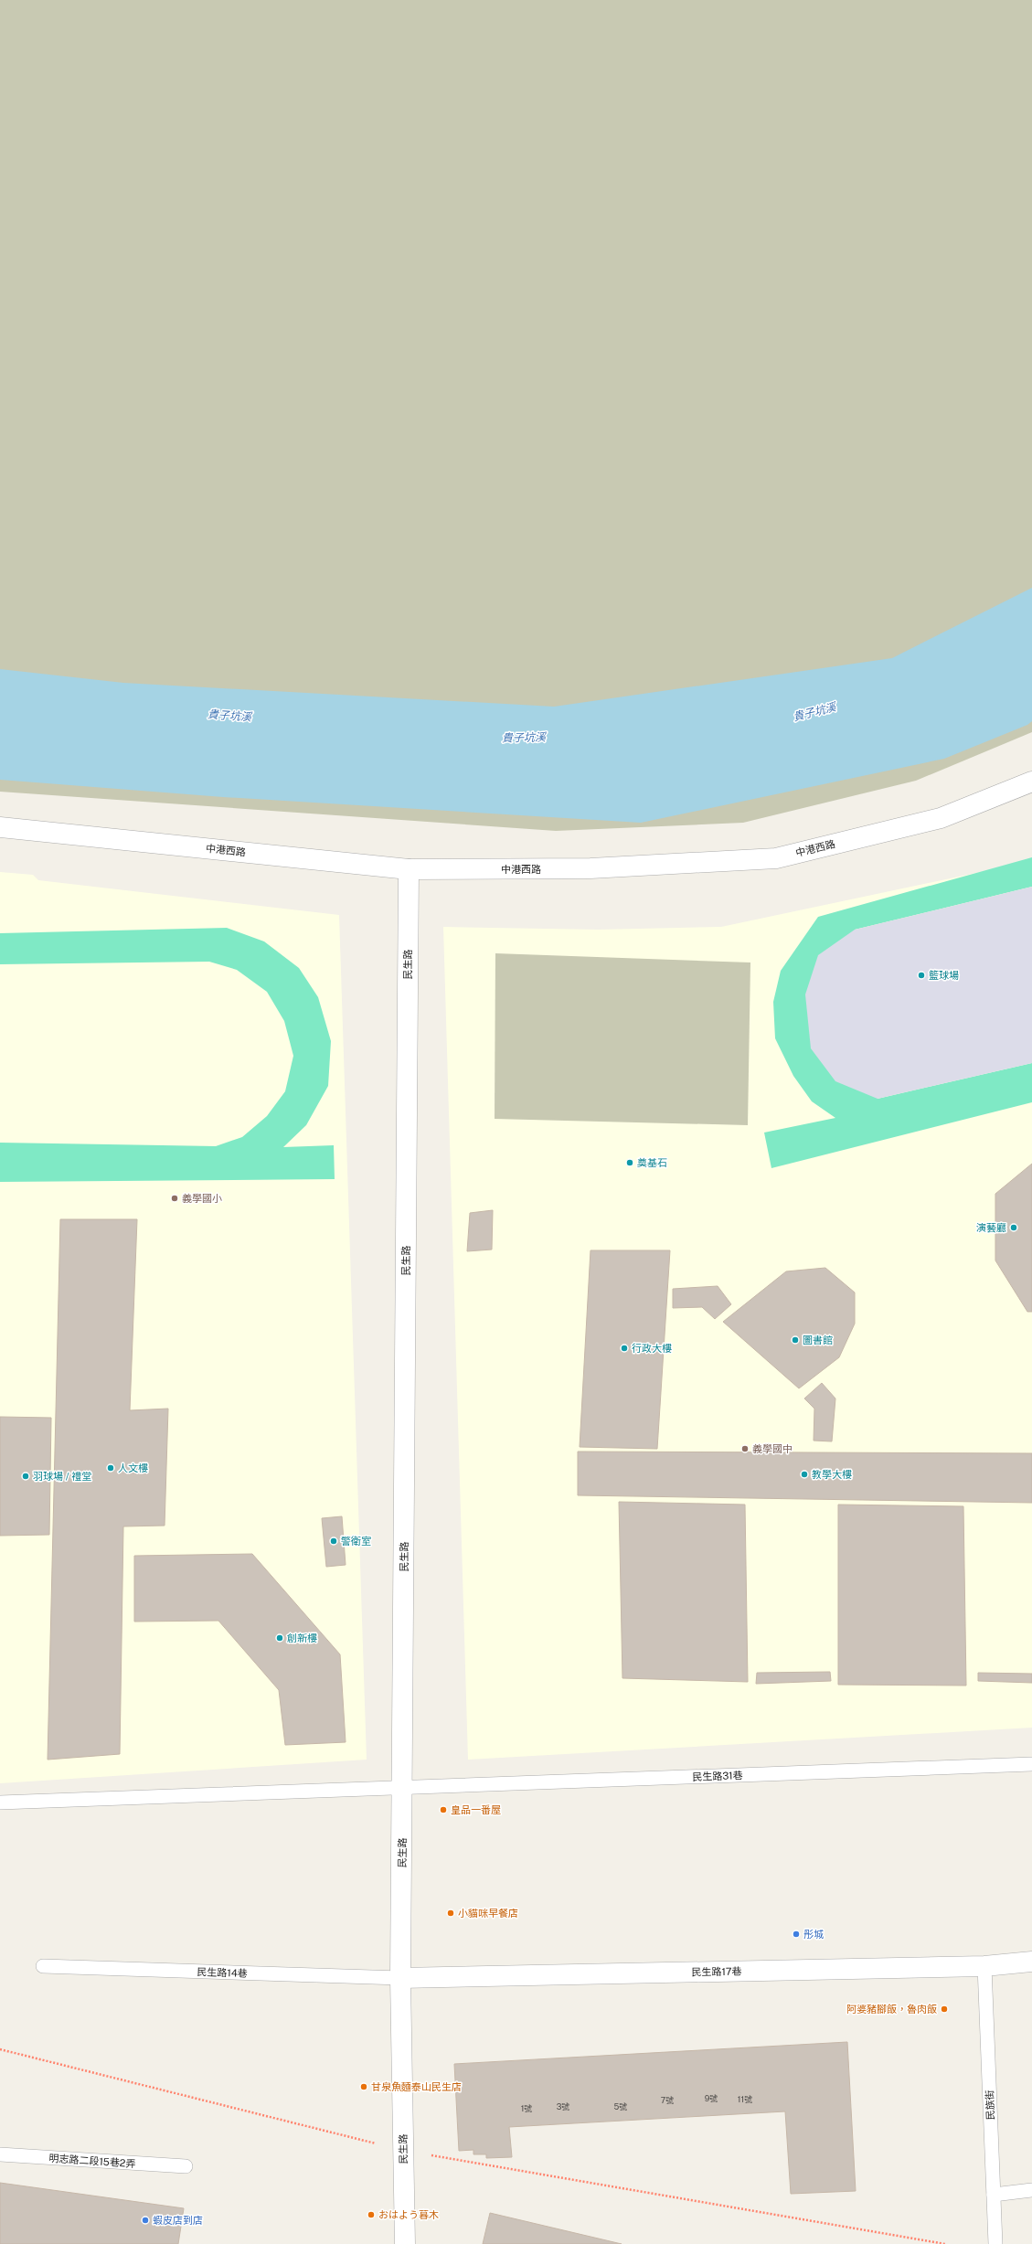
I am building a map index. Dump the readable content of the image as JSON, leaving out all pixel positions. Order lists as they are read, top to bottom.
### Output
{
  "streets": {
    "street": ["中港西路", "民生路", "民生路17巷"],
    "lane": [
      "民生路31巷",
      "民生路14巷",
      "民族街",
      "明志路二段15巷2弄"
    ]
  },
  "crossings": [
    ["中港西路", "民生路"],
    ["民生路", "民生路31巷"],
    ["民生路", "民生路17巷"],
    ["民生路", "民生路14巷"],
    ["民生路17巷", "民生路14巷"],
    ["民生路17巷", "民族街"]
  ],
  "water": ["貴子坑溪"],
  "places": [
    "籃球場",
    "奠基石",
    "義學國小",
    "演藝廳",
    "圖書館",
    "行政大樓",
    "義學國中",
    "人文樓",
    "教學大樓",
    "羽球場 / 禮堂",
    "警衛室",
    "創新樓",
    "皇品一番屋",
    "小貓咪早餐店",
    "彤城",
    "阿婆豬腳飯，魯肉飯",
    "甘泉魚麵泰山民生店",
    "おはよう暮木",
    "蝦皮店到店"
  ],
  "house_numbers": [
    "9號",
    "11號",
    "7號",
    "3號",
    "5號",
    "1號"
  ]
}
